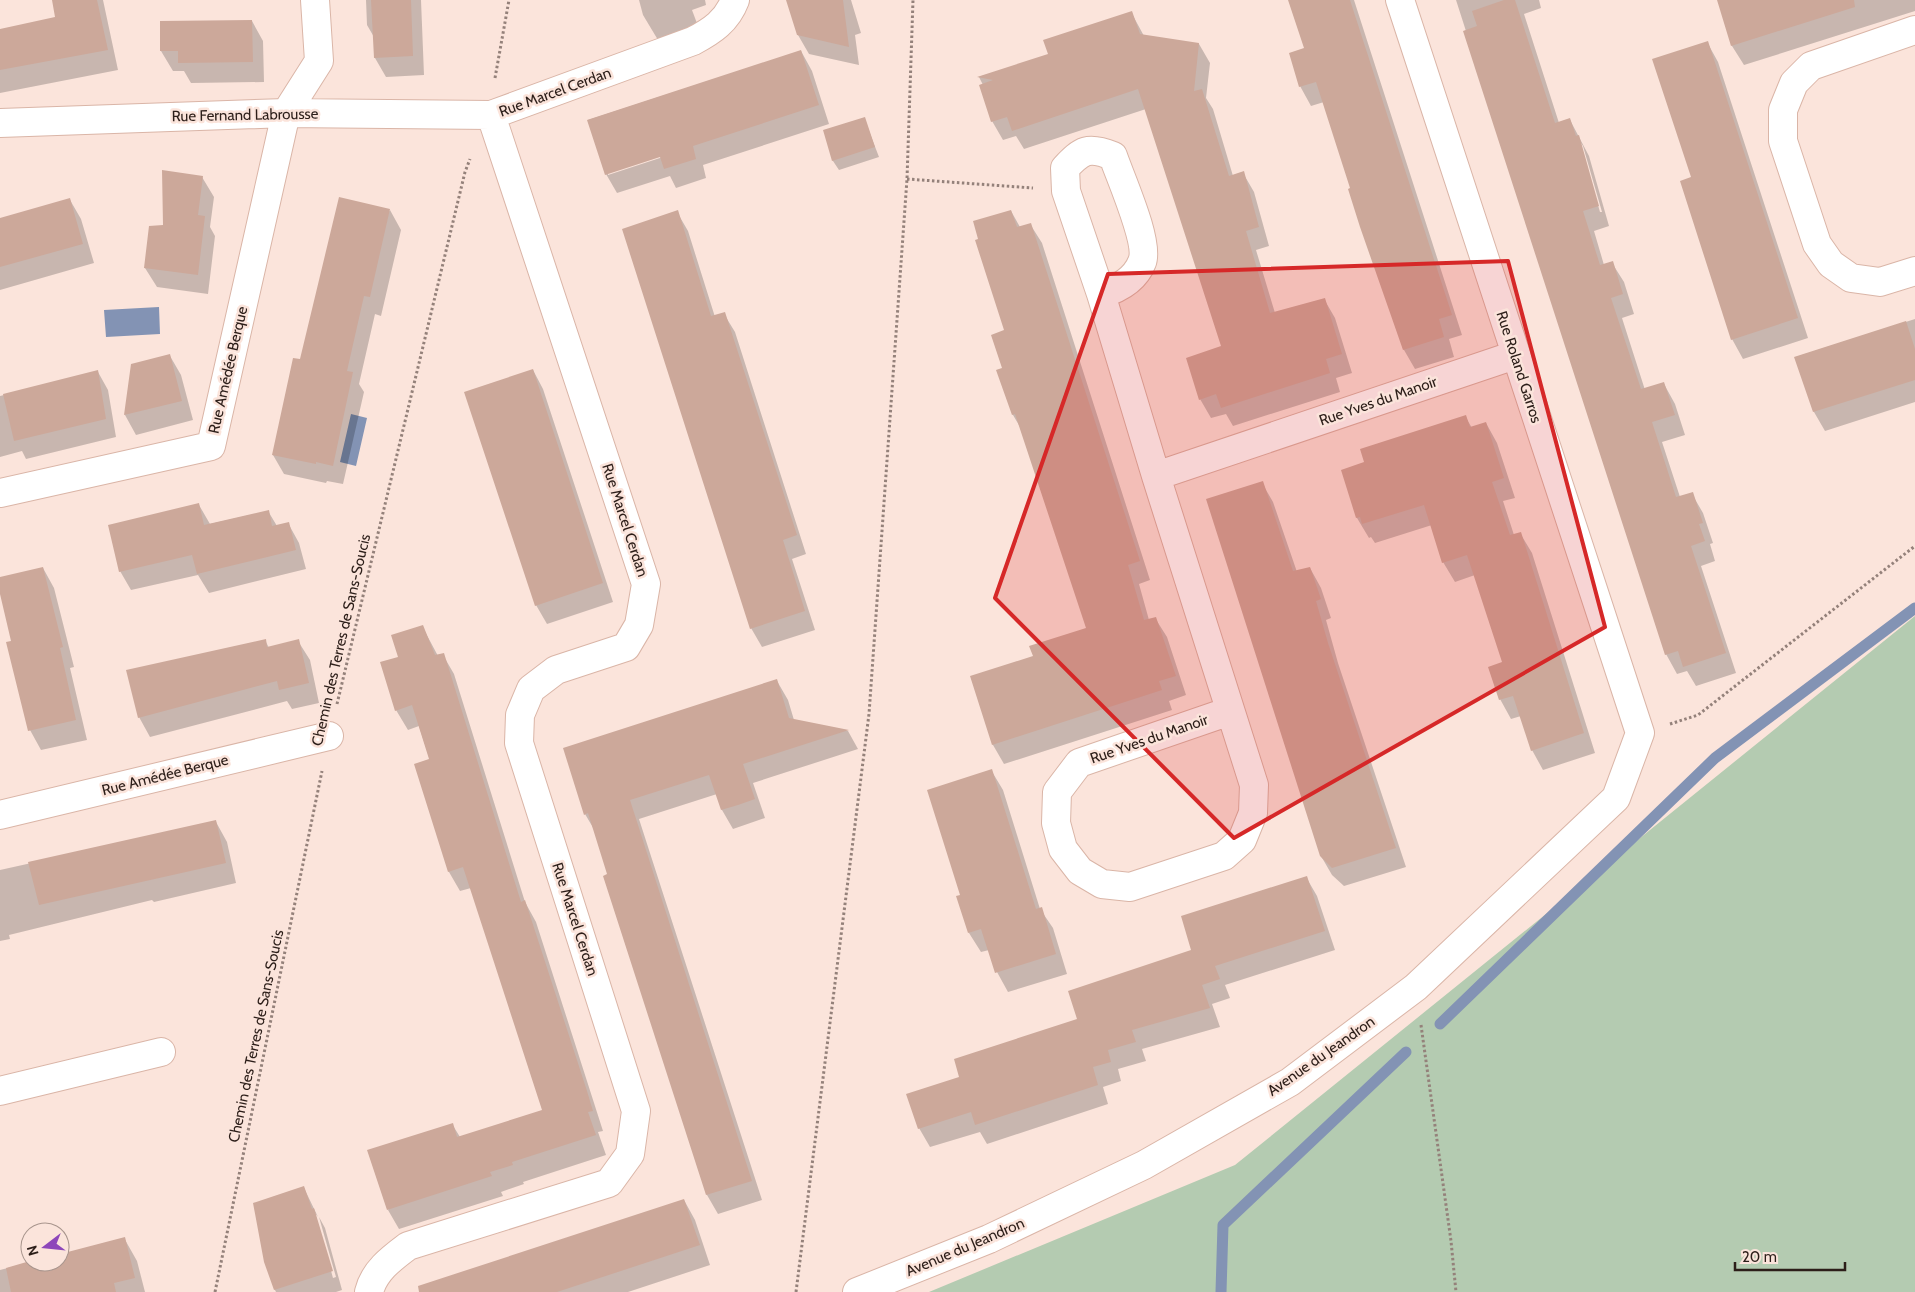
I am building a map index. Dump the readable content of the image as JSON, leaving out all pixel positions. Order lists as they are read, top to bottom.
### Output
{
  "streets": {
    "street": [
      "Rue Marcel Cerdan",
      "Rue Fernand Labrousse",
      "Rue Roland Garros",
      "Rue Amédée Berque",
      "Rue Yves du Manoir",
      "Avenue du Jeandron"
    ],
    "path": ["Chemin des Terres de Sans-Soucis"]
  },
  "crossings": [
    ["Rue Marcel Cerdan", "Rue Fernand Labrousse"],
    ["Rue Marcel Cerdan", "Chemin des Terres de Sans-Soucis"],
    ["Rue Fernand Labrousse", "Rue Amédée Berque"],
    ["Rue Fernand Labrousse", "Chemin des Terres de Sans-Soucis"],
    ["Rue Roland Garros", "Rue Yves du Manoir"],
    ["Rue Roland Garros", "Avenue du Jeandron"],
    ["Rue Amédée Berque", "Chemin des Terres de Sans-Soucis"]
  ],
  "scale_bar": "20 m",
  "north": "left"
}
